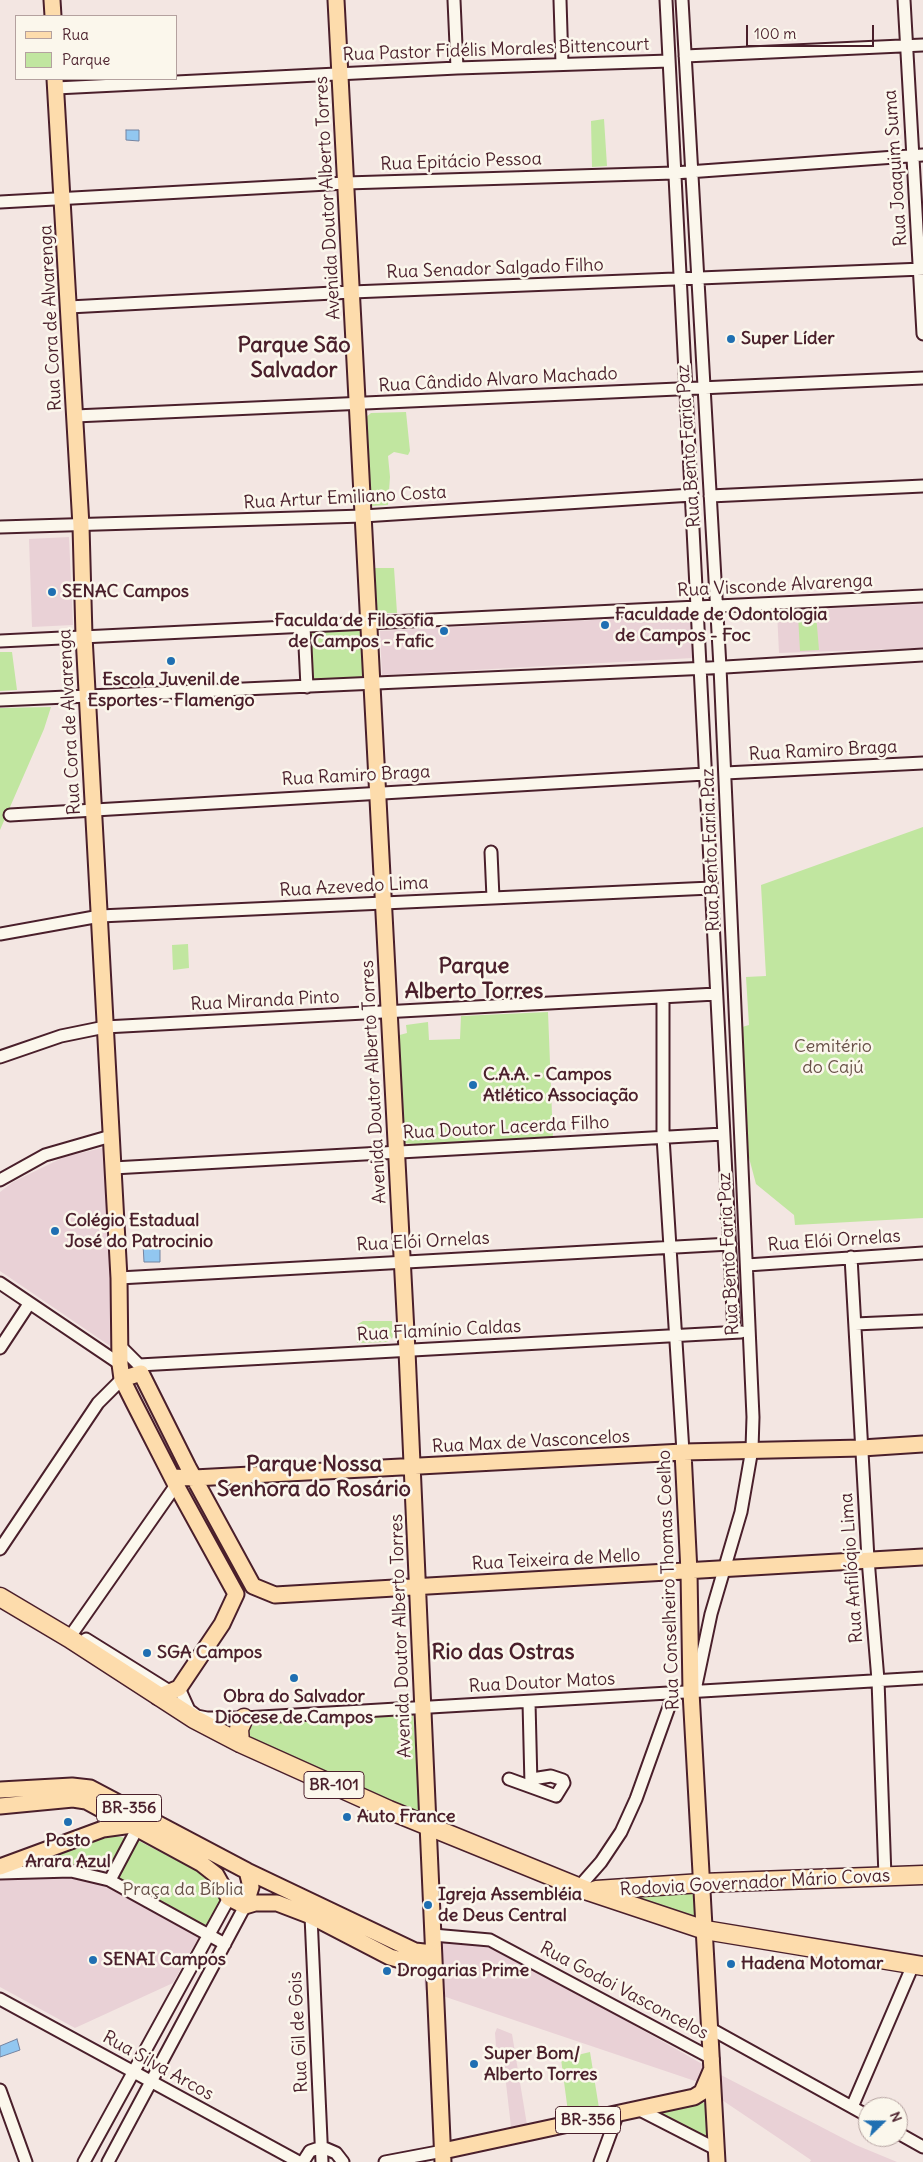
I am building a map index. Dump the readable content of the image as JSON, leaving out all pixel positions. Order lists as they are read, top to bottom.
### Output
{
  "streets": {
    "highway": ["BR-101", "Rodovia Governador Mário Covas"],
    "main road": [
      "Avenida Doutor Alberto Torres",
      "Rua Cora de Alvarenga",
      "Rua Max de Vasconcelos",
      "Rua Teixeira de Mello",
      "Rua Conselheiro Thomas Coelho",
      "BR-356"
    ],
    "street": [
      "Rua Pastor Fidélis Morales Bittencourt",
      "Rua Epitácio Pessoa",
      "Rua Joaquim Suma",
      "Rua Senador Salgado Filho",
      "Rua Cândido Alvaro Machado",
      "Rua Bento Faria Paz",
      "Rua Artur Emiliano Costa",
      "Rua Visconde Alvarenga",
      "Rua Ramiro Braga",
      "Rua Azevedo Lima",
      "Rua Miranda Pinto",
      "Rua Doutor Lacerda Filho",
      "Rua Elói Ornelas",
      "Rua Flamínio Caldas",
      "Rua Anfilóqio Lima",
      "Rua Doutor Matos",
      "Rua Godoi Vasconcelos",
      "Rua Gil de Gois",
      "Rua Silva Arcos"
    ]
  },
  "crossings": [
    ["Rua Pastor Fidélis Morales Bittencourt", "Avenida Doutor Alberto Torres"],
    ["Rua Pastor Fidélis Morales Bittencourt", "Rua Cora de Alvarenga"],
    ["Rua Pastor Fidélis Morales Bittencourt", "Rua Bento Faria Paz"],
    ["Rua Epitácio Pessoa", "Rua Joaquim Suma"],
    ["Rua Epitácio Pessoa", "Avenida Doutor Alberto Torres"],
    ["Rua Epitácio Pessoa", "Rua Cora de Alvarenga"],
    ["Rua Epitácio Pessoa", "Rua Bento Faria Paz"],
    ["Rua Joaquim Suma", "Rua Senador Salgado Filho"],
    ["Avenida Doutor Alberto Torres", "Rua Senador Salgado Filho"],
    ["Avenida Doutor Alberto Torres", "Rua Cândido Alvaro Machado"],
    ["Avenida Doutor Alberto Torres", "Rua Artur Emiliano Costa"],
    ["Avenida Doutor Alberto Torres", "Rua Visconde Alvarenga"],
    ["Avenida Doutor Alberto Torres", "Rua Ramiro Braga"],
    ["Avenida Doutor Alberto Torres", "Rua Azevedo Lima"],
    ["Avenida Doutor Alberto Torres", "Rua Miranda Pinto"],
    ["Avenida Doutor Alberto Torres", "Rua Doutor Lacerda Filho"],
    ["Avenida Doutor Alberto Torres", "Rua Elói Ornelas"],
    ["Avenida Doutor Alberto Torres", "Rua Flamínio Caldas"],
    ["Avenida Doutor Alberto Torres", "Rua Max de Vasconcelos"],
    ["Avenida Doutor Alberto Torres", "Rua Teixeira de Mello"],
    ["Avenida Doutor Alberto Torres", "Rua Doutor Matos"],
    ["Avenida Doutor Alberto Torres", "BR-356"],
    ["Avenida Doutor Alberto Torres", "Rodovia Governador Mário Covas"],
    ["Avenida Doutor Alberto Torres", "Rua Godoi Vasconcelos"],
    ["Rua Senador Salgado Filho", "Rua Cora de Alvarenga"],
    ["Rua Senador Salgado Filho", "Rua Bento Faria Paz"],
    ["Rua Cora de Alvarenga", "Rua Cândido Alvaro Machado"],
    ["Rua Cora de Alvarenga", "Rua Artur Emiliano Costa"],
    ["Rua Cora de Alvarenga", "Rua Visconde Alvarenga"],
    ["Rua Cora de Alvarenga", "Rua Ramiro Braga"],
    ["Rua Cora de Alvarenga", "Rua Azevedo Lima"],
    ["Rua Cora de Alvarenga", "Rua Miranda Pinto"],
    ["Rua Cora de Alvarenga", "Rua Doutor Lacerda Filho"],
    ["Rua Cora de Alvarenga", "Rua Elói Ornelas"],
    ["Rua Cora de Alvarenga", "Rua Max de Vasconcelos"],
    ["Rua Cândido Alvaro Machado", "Rua Bento Faria Paz"],
    ["Rua Bento Faria Paz", "Rua Artur Emiliano Costa"],
    ["Rua Bento Faria Paz", "Rua Visconde Alvarenga"],
    ["Rua Bento Faria Paz", "Rua Ramiro Braga"],
    ["Rua Bento Faria Paz", "Rua Azevedo Lima"],
    ["Rua Bento Faria Paz", "Rua Miranda Pinto"],
    ["Rua Bento Faria Paz", "Rua Doutor Lacerda Filho"],
    ["Rua Bento Faria Paz", "Rua Elói Ornelas"],
    ["Rua Bento Faria Paz", "Rua Flamínio Caldas"],
    ["Rua Bento Faria Paz", "Rua Max de Vasconcelos"],
    ["Rua Bento Faria Paz", "Rua Teixeira de Mello"],
    ["Rua Bento Faria Paz", "Rua Conselheiro Thomas Coelho"],
    ["Rua Bento Faria Paz", "Rua Doutor Matos"],
    ["Rua Miranda Pinto", "Rua Conselheiro Thomas Coelho"],
    ["Rua Doutor Lacerda Filho", "Rua Conselheiro Thomas Coelho"],
    ["Rua Elói Ornelas", "Rua Anfilóqio Lima"],
    ["Rua Elói Ornelas", "Rua Conselheiro Thomas Coelho"],
    ["Rua Flamínio Caldas", "Rua Conselheiro Thomas Coelho"],
    ["Rua Max de Vasconcelos", "Rua Anfilóqio Lima"],
    ["Rua Max de Vasconcelos", "Rua Conselheiro Thomas Coelho"],
    ["Rua Teixeira de Mello", "Rua Anfilóqio Lima"],
    ["Rua Teixeira de Mello", "Rua Conselheiro Thomas Coelho"],
    ["Rua Anfilóqio Lima", "Rua Doutor Matos"],
    ["Rua Anfilóqio Lima", "Rodovia Governador Mário Covas"],
    ["Rua Conselheiro Thomas Coelho", "Rua Doutor Matos"],
    ["Rua Conselheiro Thomas Coelho", "BR-356"],
    ["Rua Conselheiro Thomas Coelho", "Rodovia Governador Mário Covas"],
    ["Rua Conselheiro Thomas Coelho", "Rua Godoi Vasconcelos"],
    ["Rua Doutor Matos", "Rodovia Governador Mário Covas"],
    ["BR-356", "Rua Godoi Vasconcelos"]
  ],
  "districts": [
    "Parque São Salvador",
    "Parque Alberto Torres",
    "Parque Nossa Senhora do Rosário",
    "Rio das Ostras"
  ],
  "parks": ["Cemitério do Cajú", "Praça da Bíblia"],
  "places": [
    "Super Líder",
    "SENAC Campos",
    "Faculdade de Odontologia de Campos - Foc",
    "Faculda de Filosofia de Campos - Fafic",
    "Escola Juvenil de Esportes - Flamengo",
    "C.A.A. - Campos Atlético Associação",
    "Colégio Estadual José do Patrocinio",
    "SGA Campos",
    "Obra do Salvador Diocese de Campos",
    "Auto France",
    "Posto Arara Azul",
    "Igreja Assembléia de Deus Central",
    "SENAI Campos",
    "Hadena Motomar",
    "Drogarias Prime",
    "Super Bom/ Alberto Torres"
  ],
  "legend": ["Rua", "Parque"],
  "scale_bar": "100 m",
  "north": "right"
}
